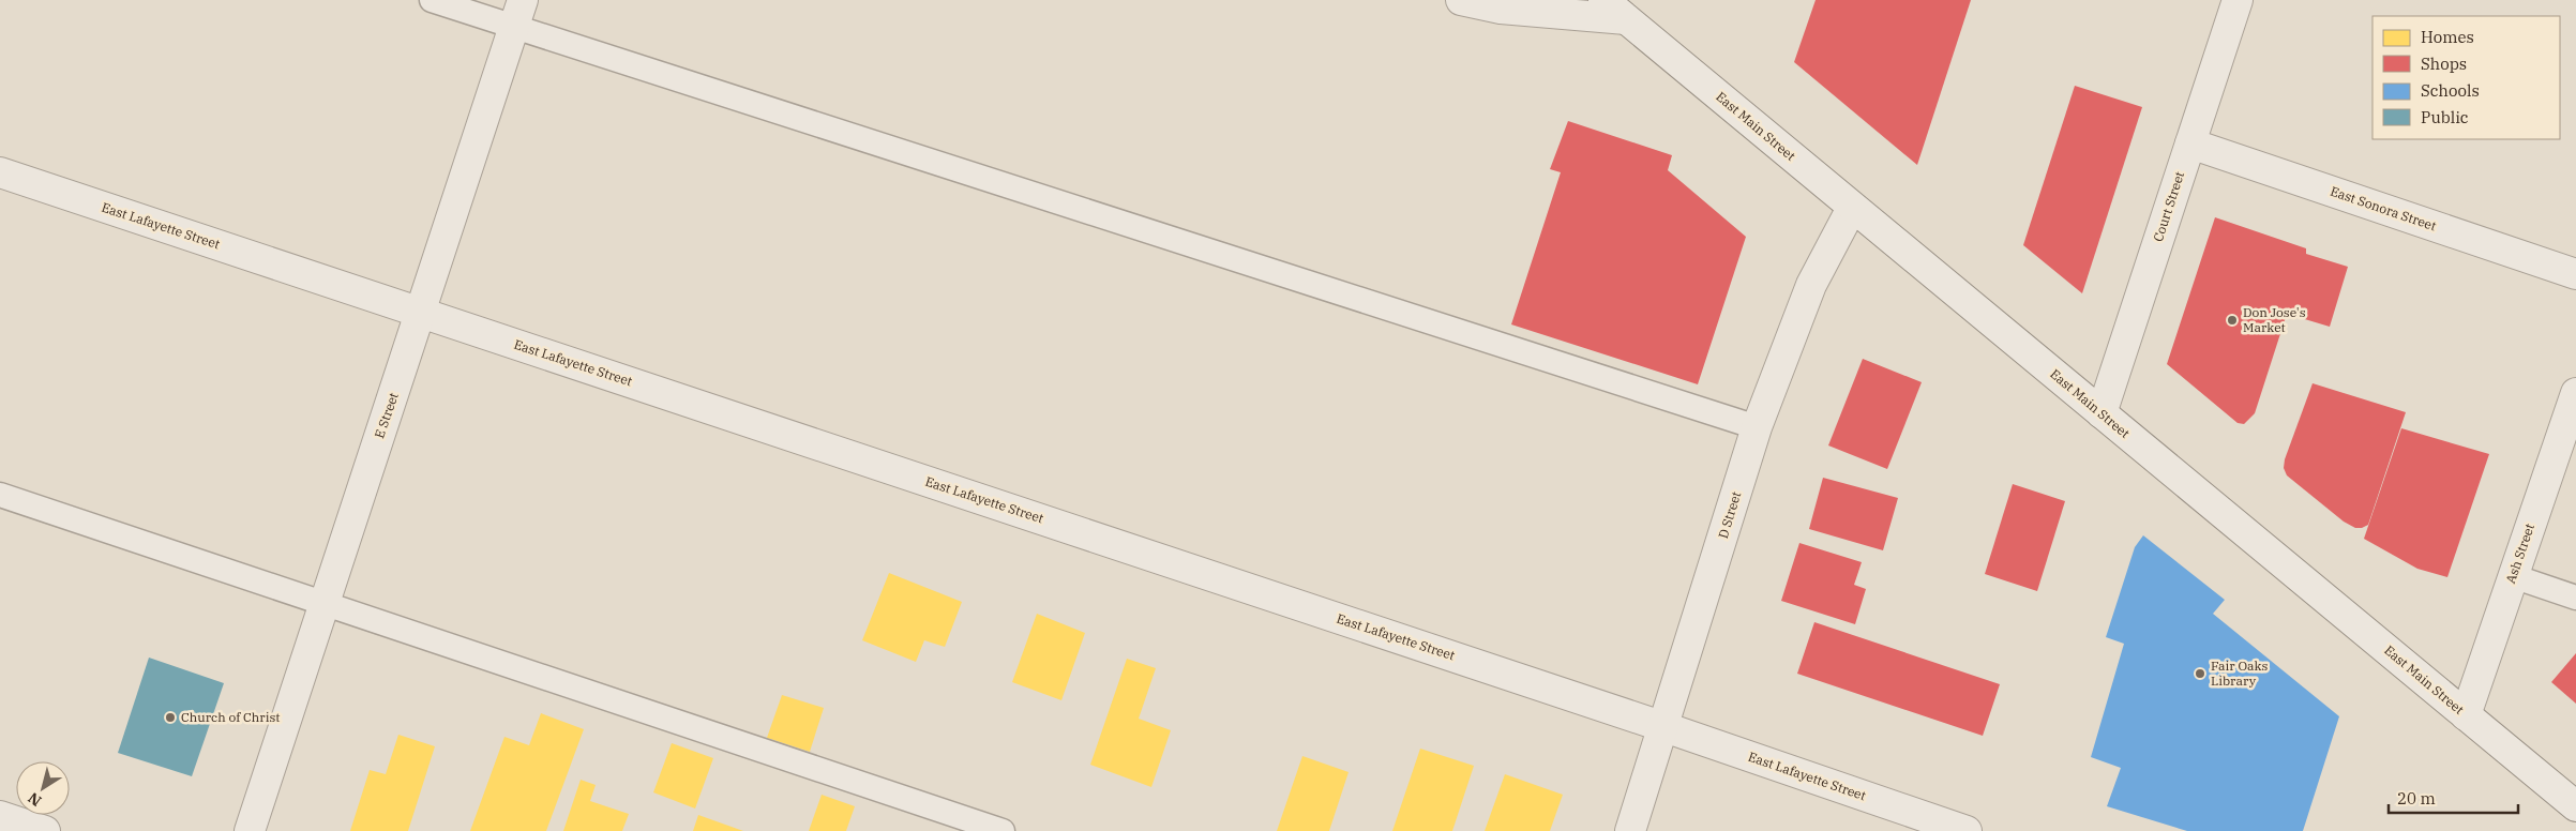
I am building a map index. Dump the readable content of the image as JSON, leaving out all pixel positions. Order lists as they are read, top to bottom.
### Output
{
  "streets": {
    "street": [
      "East Main Street",
      "Court Street",
      "East Sonora Street",
      "East Lafayette Street",
      "E Street",
      "D Street",
      "Ash Street"
    ]
  },
  "crossings": [
    ["East Main Street", "Court Street"],
    ["East Main Street", "D Street"],
    ["East Main Street", "Ash Street"],
    ["Court Street", "East Sonora Street"],
    ["East Lafayette Street", "E Street"],
    ["East Lafayette Street", "D Street"]
  ],
  "places": ["Don Jose's Market", "Fair Oaks Library", "Church of Christ"],
  "legend": [
    "Homes",
    "Shops",
    "Schools",
    "Public"
  ],
  "scale_bar": "20 m",
  "north": "bottom left"
}
